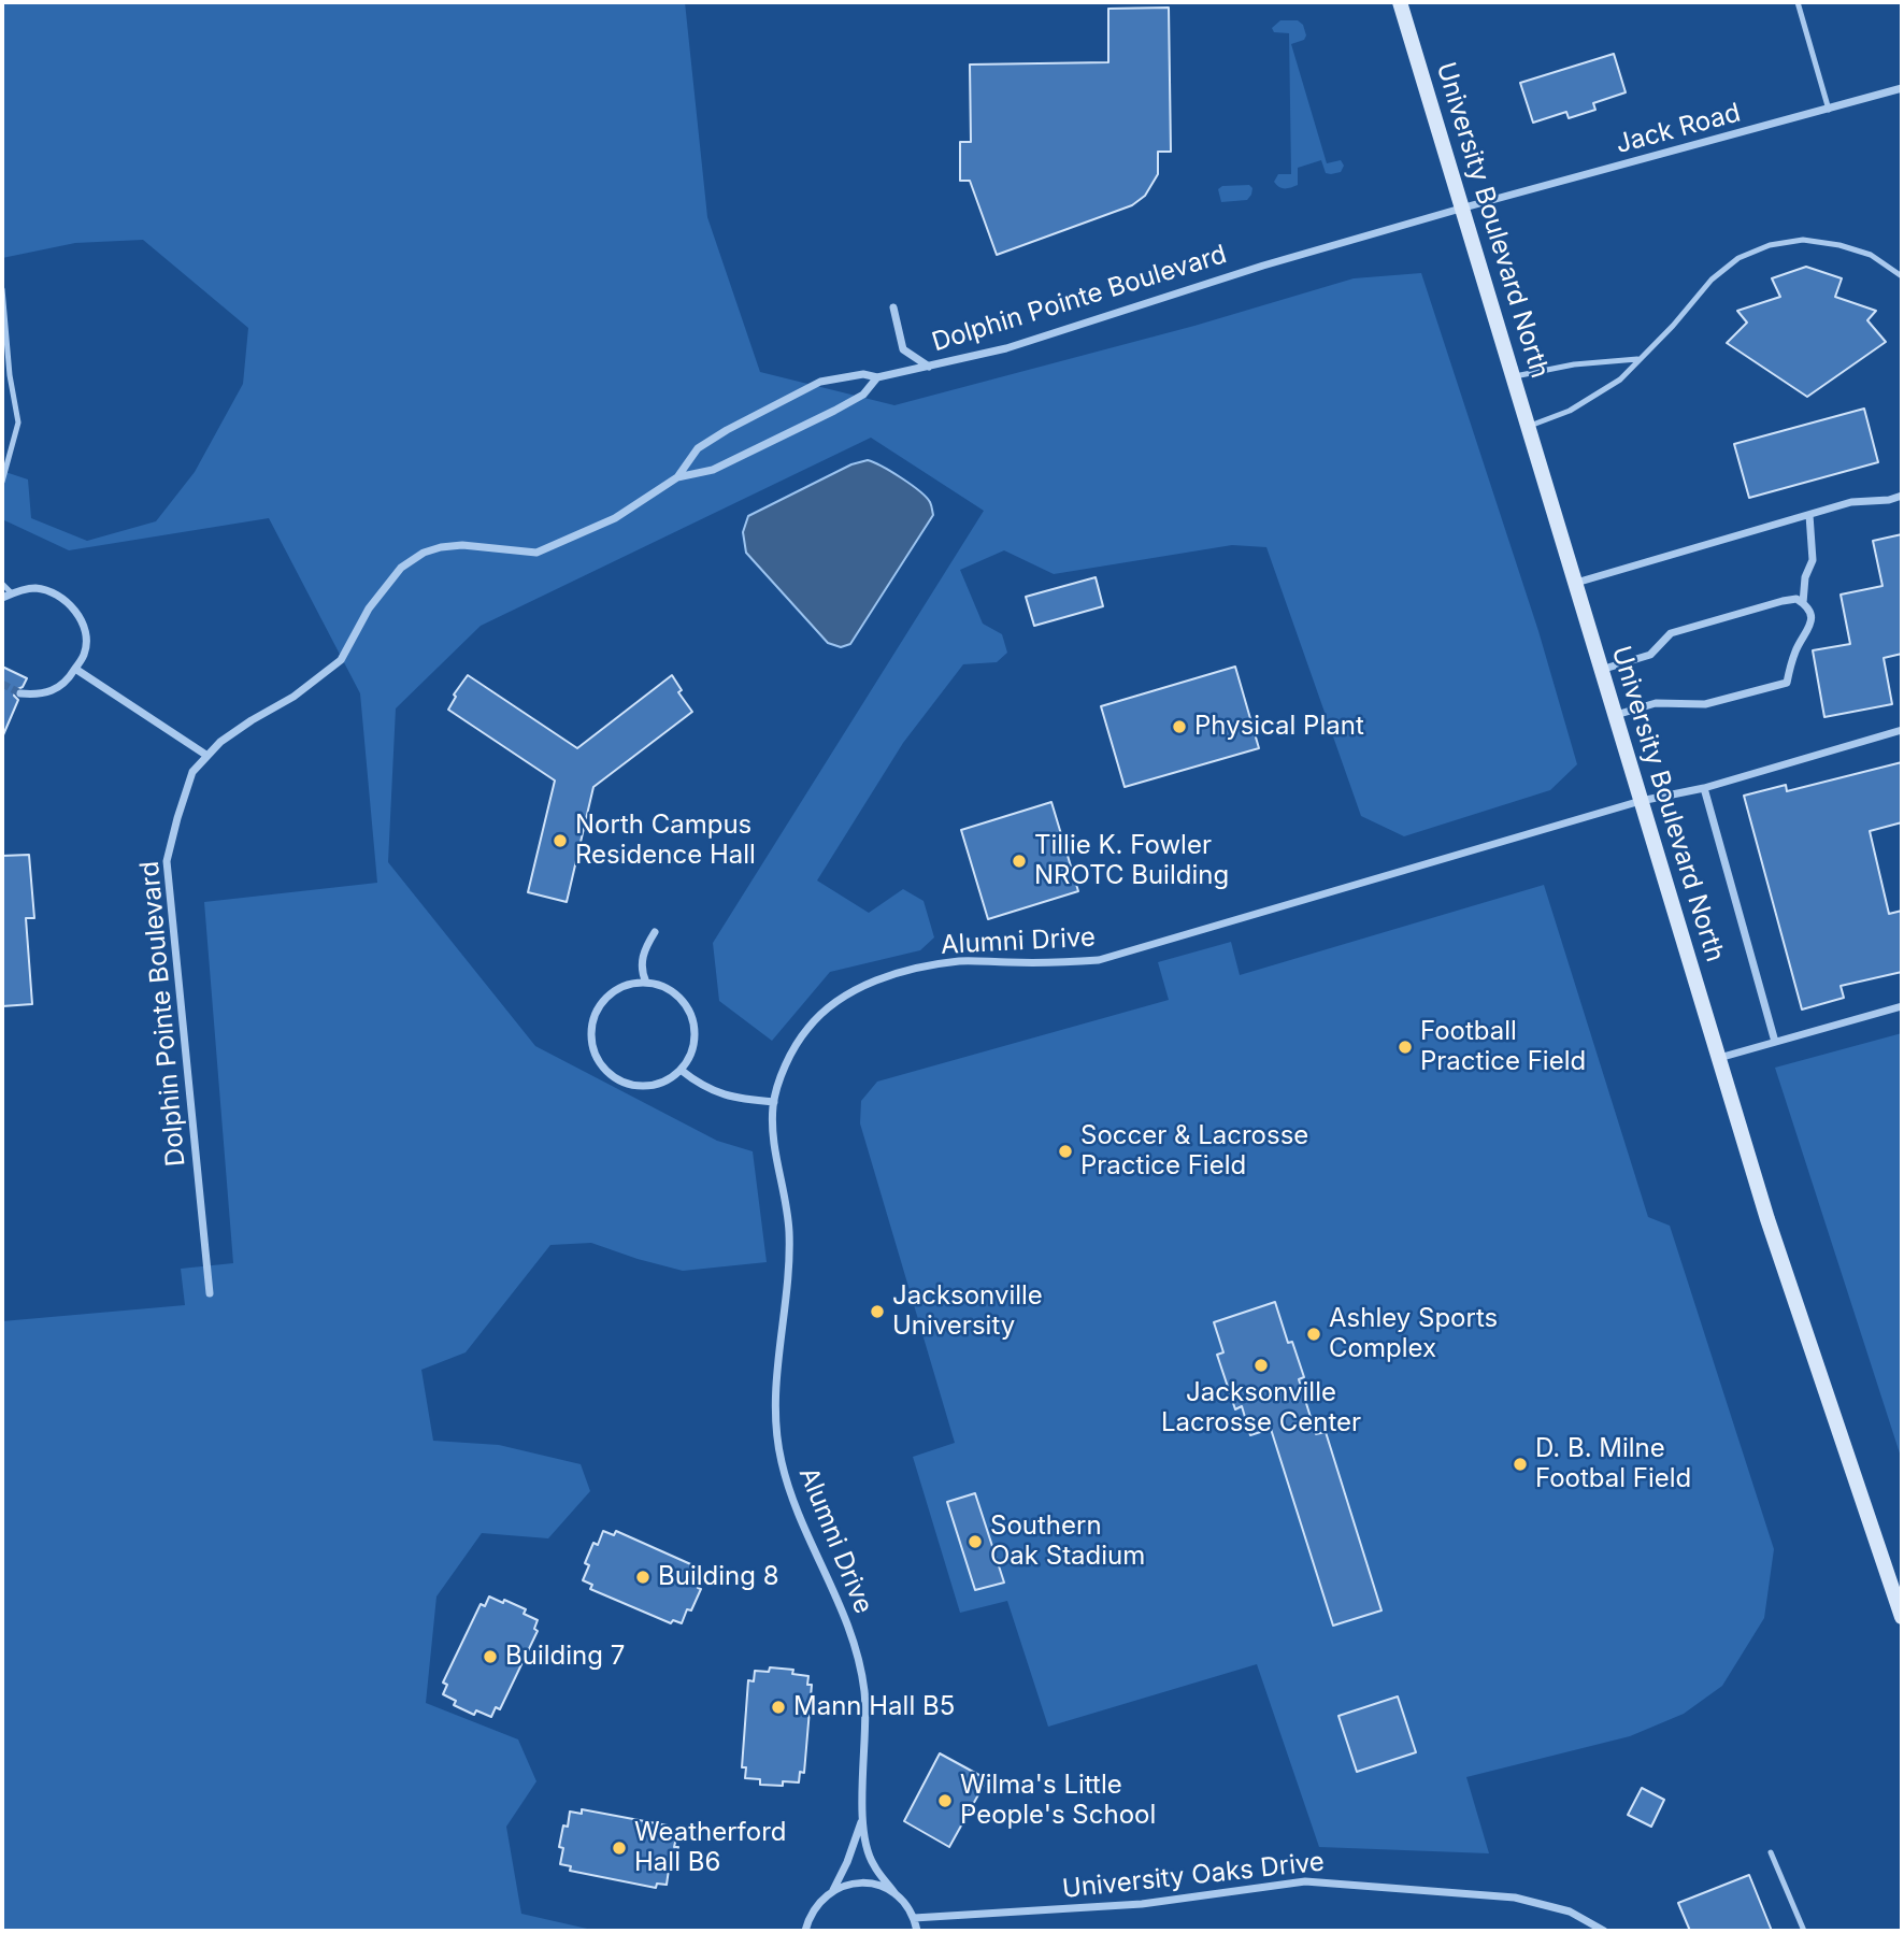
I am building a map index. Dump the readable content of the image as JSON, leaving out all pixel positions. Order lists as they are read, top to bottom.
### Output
{
  "streets": {
    "main road": ["University Boulevard North"],
    "street": [
      "Jack Road",
      "Dolphin Pointe Boulevard",
      "Alumni Drive",
      "University Oaks Drive"
    ]
  },
  "crossings": [
    ["Jack Road", "University Boulevard North"],
    ["Jack Road", "Dolphin Pointe Boulevard"],
    ["University Boulevard North", "Dolphin Pointe Boulevard"],
    ["University Boulevard North", "Alumni Drive"],
    ["Alumni Drive", "University Oaks Drive"]
  ],
  "places": [
    "Physical Plant",
    "North Campus Residence Hall",
    "Tillie K. Fowler NROTC Building",
    "Football Practice Field",
    "Soccer & Lacrosse Practice Field",
    "Jacksonville University",
    "Ashley Sports Complex",
    "Jacksonville Lacrosse Center",
    "D. B. Milne Footbal Field",
    "Southern Oak Stadium",
    "Building 8",
    "Building 7",
    "Mann Hall B5",
    "Wilma's Little People's School",
    "Weatherford Hall B6"
  ]
}
